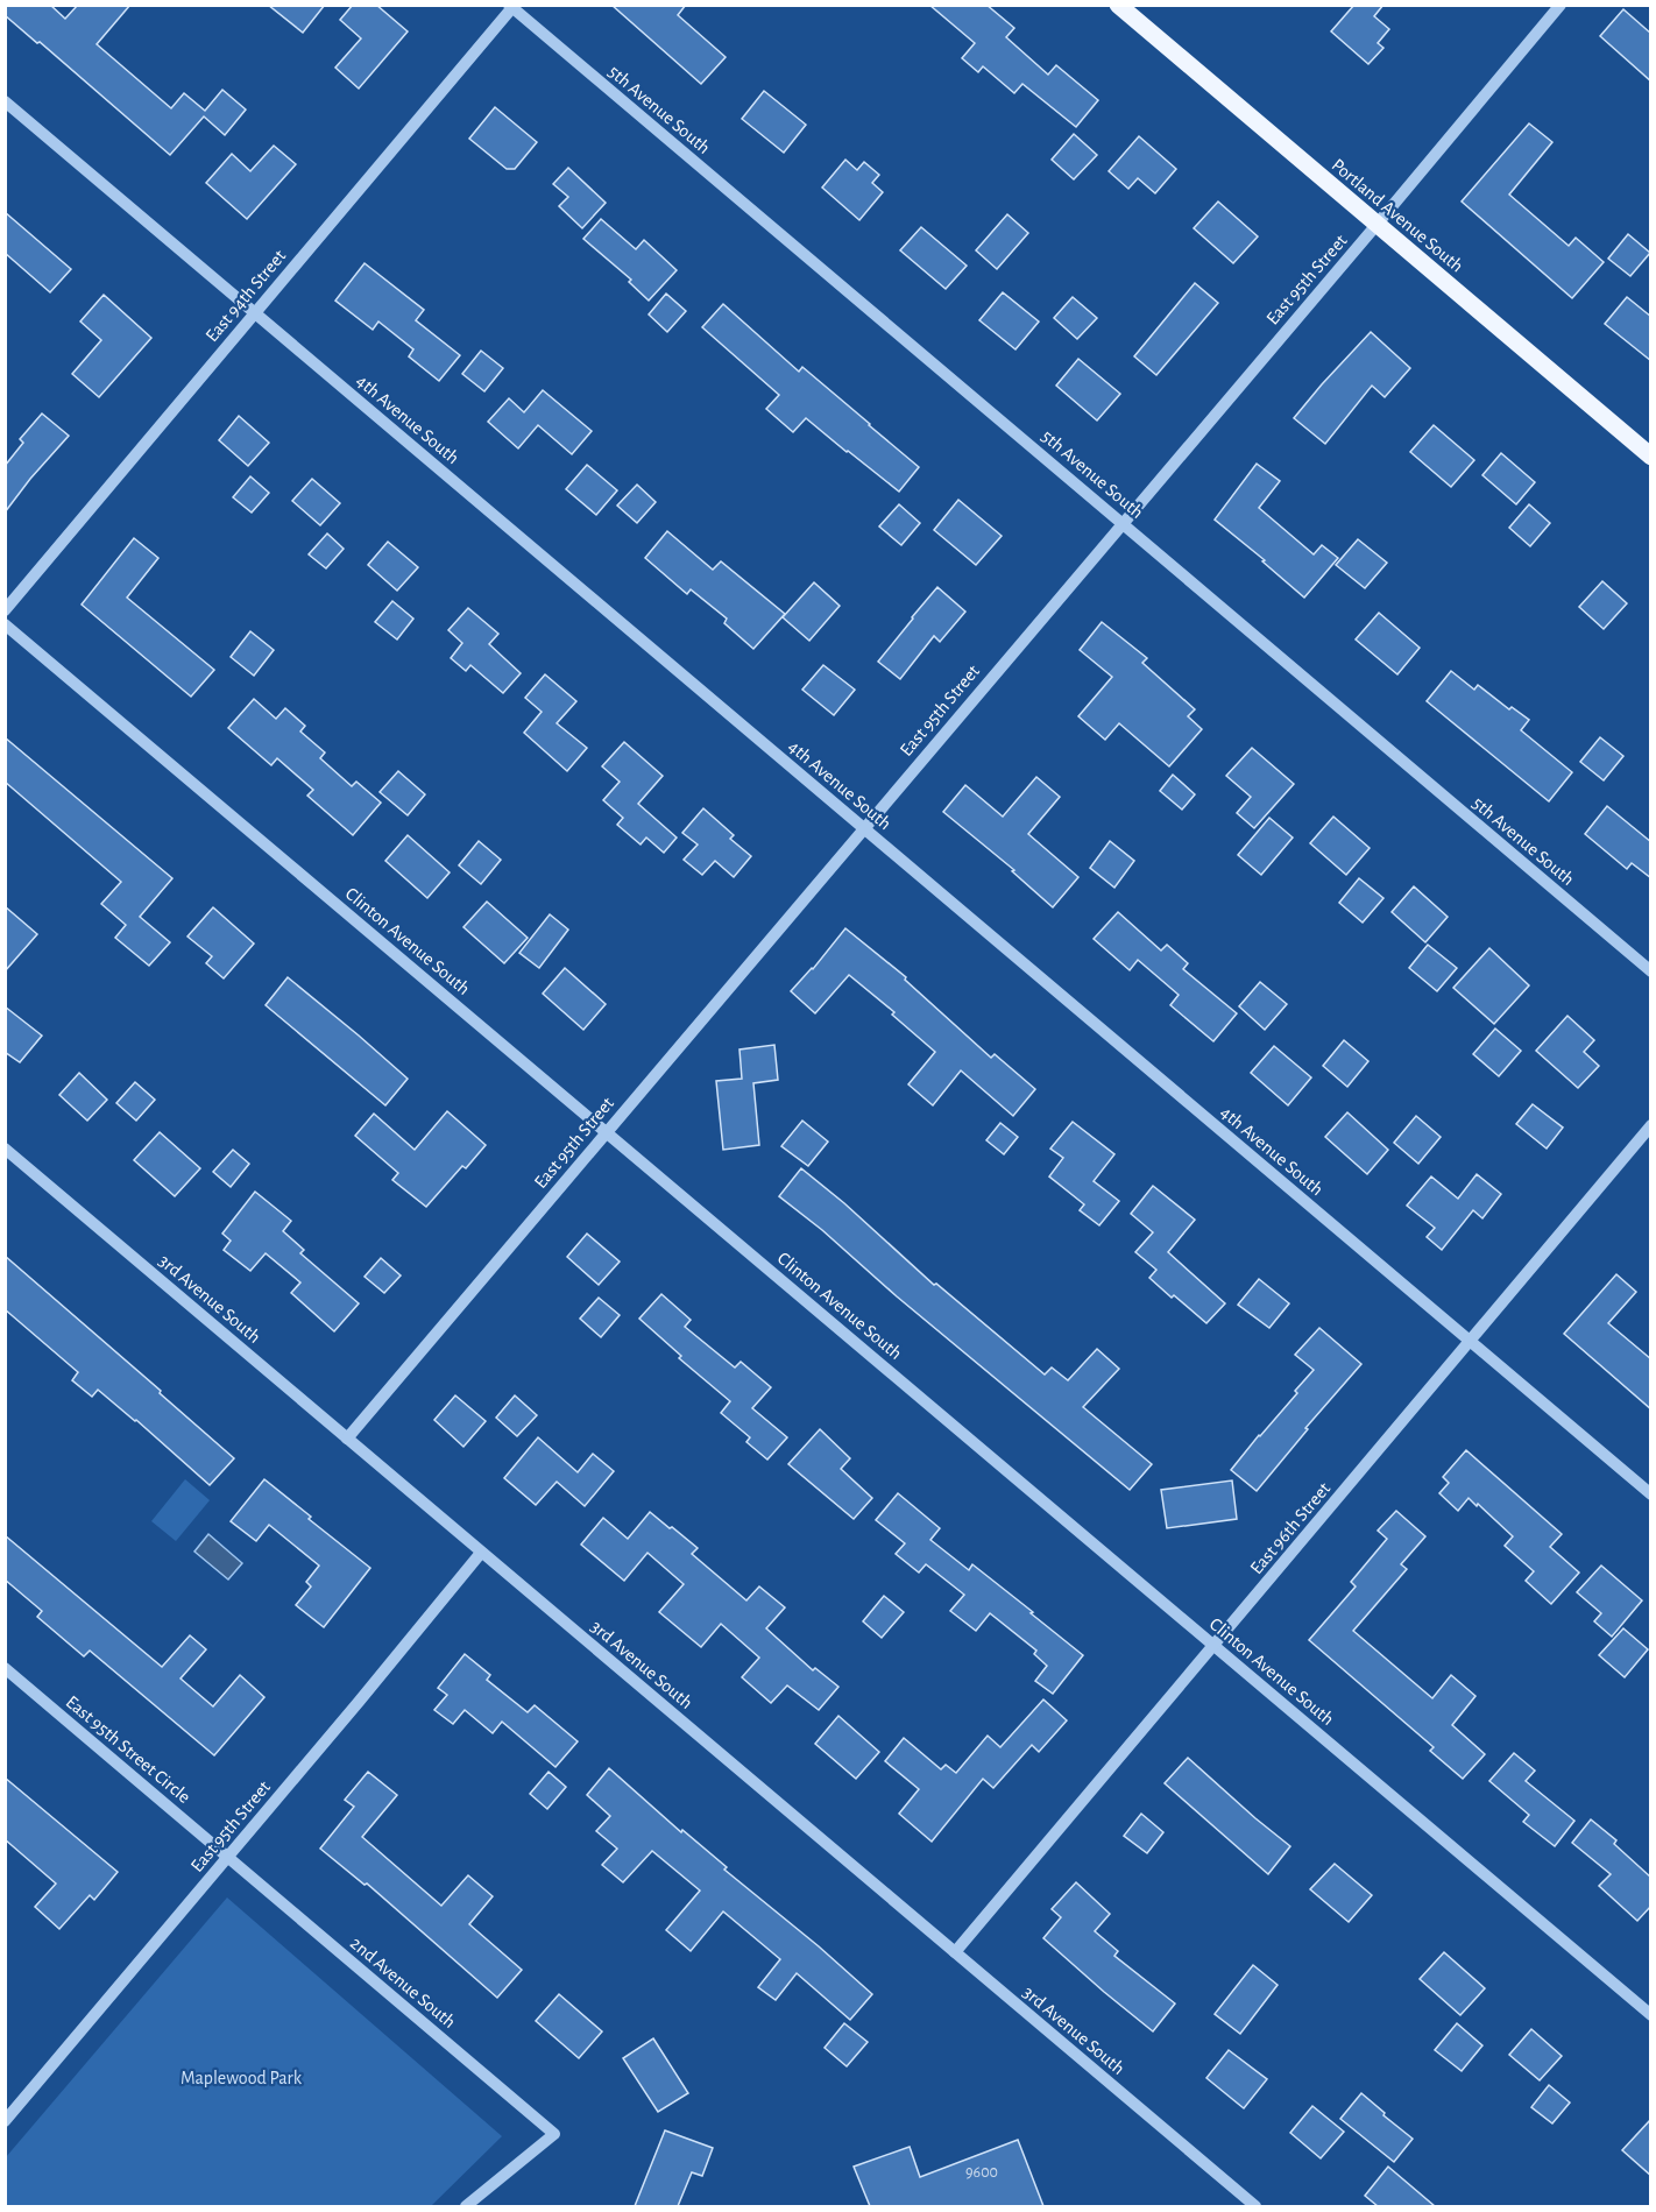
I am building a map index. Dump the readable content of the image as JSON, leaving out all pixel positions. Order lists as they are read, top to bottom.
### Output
{
  "streets": {
    "main road": ["Portland Avenue South"],
    "street": [
      "5th Avenue South",
      "East 95th Street",
      "East 94th Street",
      "4th Avenue South",
      "Clinton Avenue South",
      "3rd Avenue South",
      "East 96th Street",
      "East 95th Street Circle",
      "2nd Avenue South"
    ]
  },
  "crossings": [
    ["5th Avenue South", "East 95th Street"],
    ["5th Avenue South", "East 94th Street"],
    ["Portland Avenue South", "East 95th Street"],
    ["East 95th Street", "4th Avenue South"],
    ["East 95th Street", "Clinton Avenue South"],
    ["East 95th Street", "3rd Avenue South"],
    ["East 95th Street", "East 95th Street Circle"],
    ["East 95th Street", "2nd Avenue South"],
    ["East 94th Street", "4th Avenue South"],
    ["4th Avenue South", "East 96th Street"],
    ["Clinton Avenue South", "East 96th Street"],
    ["3rd Avenue South", "East 96th Street"],
    ["East 95th Street Circle", "2nd Avenue South"]
  ],
  "parks": ["Maplewood Park"],
  "house_numbers": ["9600"]
}
